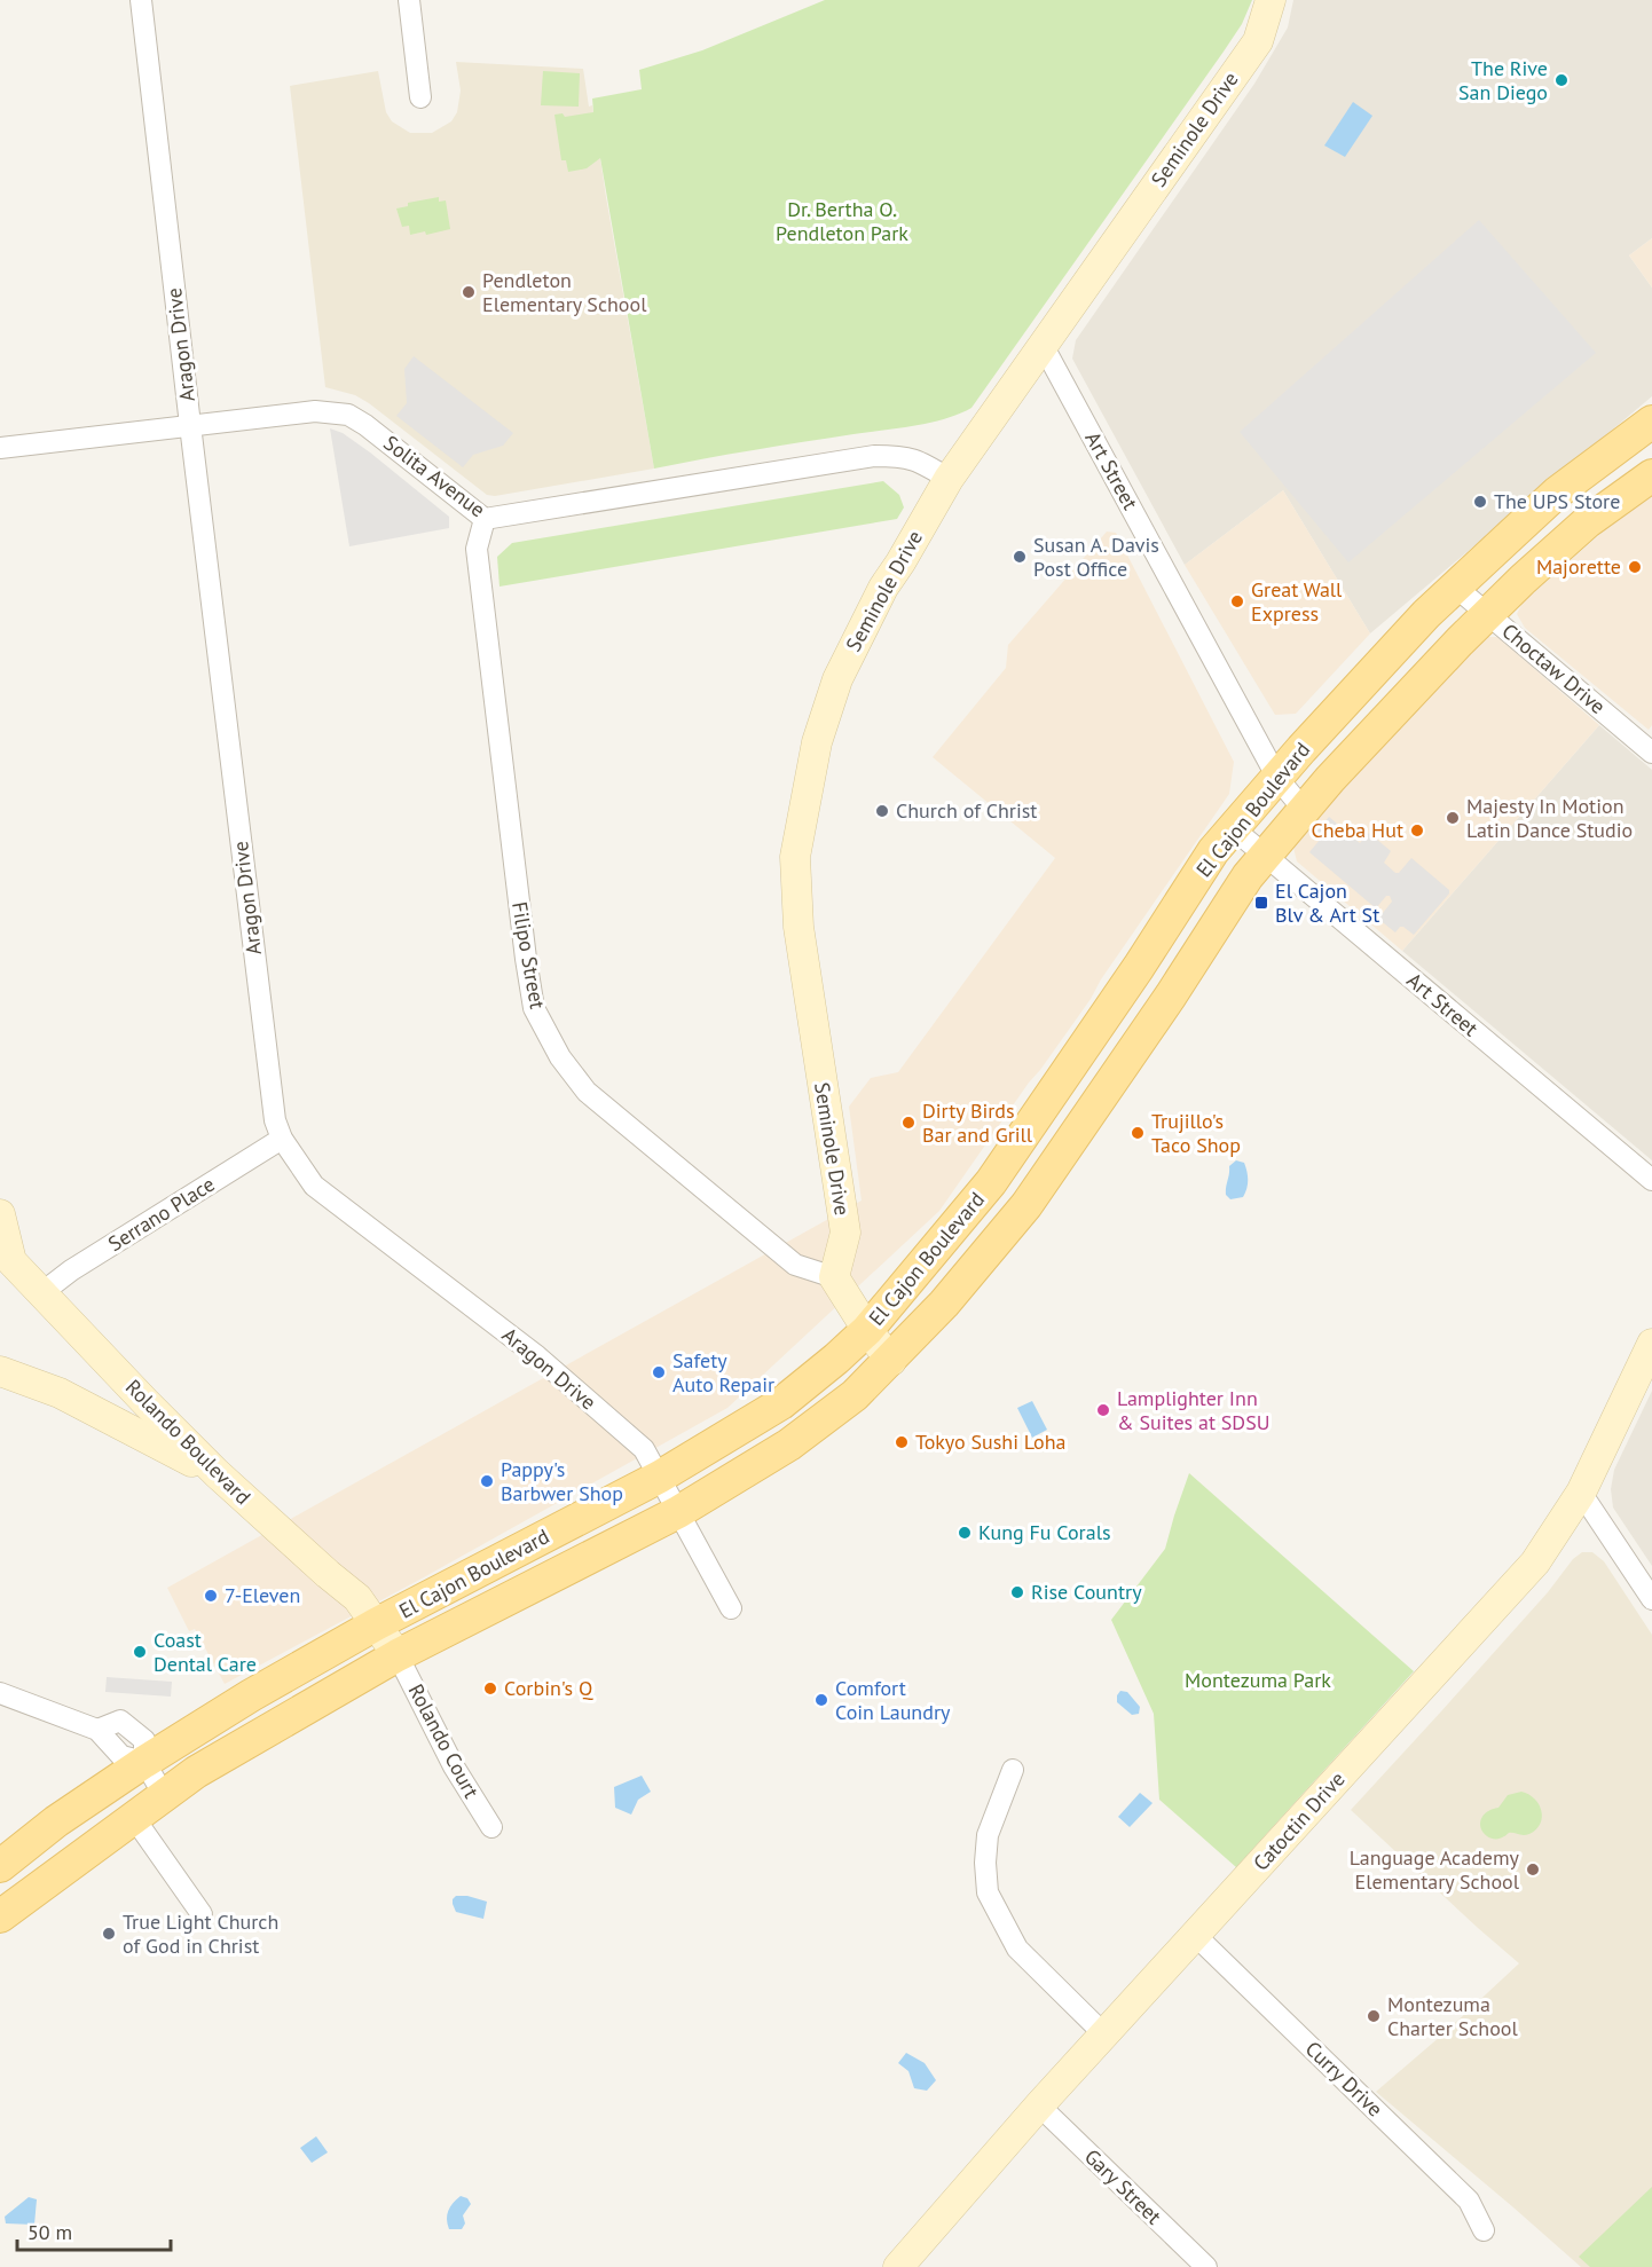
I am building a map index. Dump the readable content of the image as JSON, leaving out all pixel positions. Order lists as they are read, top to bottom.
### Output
{
  "streets": {
    "main road": ["El Cajon Boulevard"],
    "street": [
      "Seminole Drive",
      "Aragon Drive",
      "Art Street",
      "Solita Avenue",
      "Choctaw Drive",
      "Filipo Street",
      "Serrano Place",
      "Rolando Boulevard",
      "Rolando Court",
      "Catoctin Drive",
      "Curry Drive",
      "Gary Street"
    ]
  },
  "crossings": [
    ["Seminole Drive", "Art Street"],
    ["Seminole Drive", "Solita Avenue"],
    ["Seminole Drive", "Filipo Street"],
    ["Aragon Drive", "Solita Avenue"],
    ["Aragon Drive", "El Cajon Boulevard"],
    ["Aragon Drive", "Serrano Place"],
    ["Art Street", "El Cajon Boulevard"],
    ["Solita Avenue", "Filipo Street"],
    ["Choctaw Drive", "El Cajon Boulevard"],
    ["El Cajon Boulevard", "Rolando Boulevard"],
    ["El Cajon Boulevard", "Rolando Court"],
    ["Serrano Place", "Rolando Boulevard"],
    ["Rolando Boulevard", "Rolando Court"],
    ["Catoctin Drive", "Curry Drive"],
    ["Catoctin Drive", "Gary Street"]
  ],
  "parks": ["Dr. Bertha O. Pendleton Park", "Montezuma Park"],
  "places": {
    "other": [
      "The Rive San Diego",
      "Pendleton Elementary School",
      "The UPS Store",
      "Susan A. Davis Post Office",
      "Majorette",
      "Great Wall Express",
      "Church of Christ",
      "Majesty In Motion Latin Dance Studio",
      "Cheba Hut",
      "Dirty Birds Bar and Grill",
      "Trujillo's Taco Shop",
      "Safety Auto Repair",
      "Lamplighter Inn & Suites at SDSU",
      "Tokyo Sushi Loha",
      "Pappy's Barbwer Shop",
      "Kung Fu Corals",
      "Rise Country",
      "7-Eleven",
      "Coast Dental Care",
      "Corbin's Q",
      "Comfort Coin Laundry",
      "Language Academy Elementary School",
      "True Light Church of God in Christ",
      "Montezuma Charter School"
    ],
    "transit": ["El Cajon Blv & Art St"]
  },
  "scale_bar": "50 m"
}
